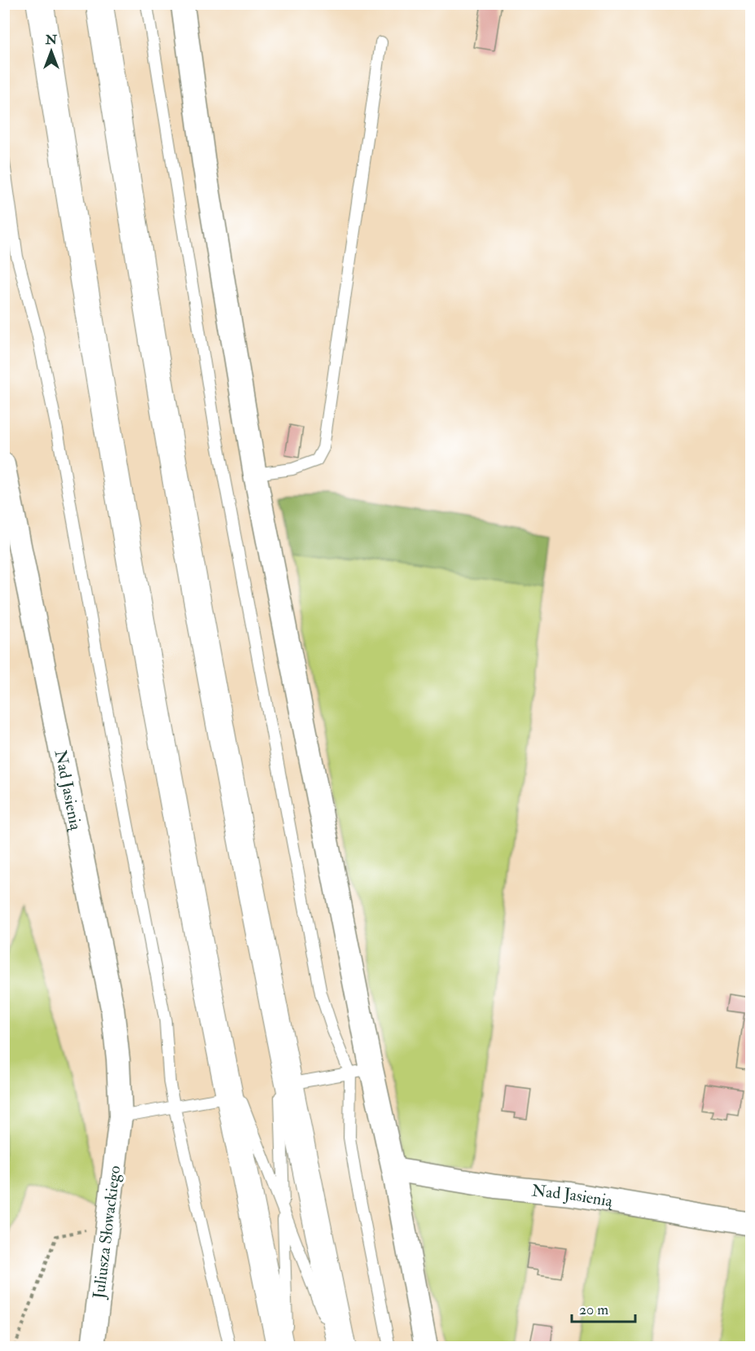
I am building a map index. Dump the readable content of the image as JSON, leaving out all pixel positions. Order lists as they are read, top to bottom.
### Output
{
  "streets": {
    "street": ["Nad Jasienią", "Juliusza Słowackiego"]
  },
  "crossings": [
    ["Nad Jasienią", "Juliusza Słowackiego"]
  ],
  "scale_bar": "20 m",
  "north": "top"
}
